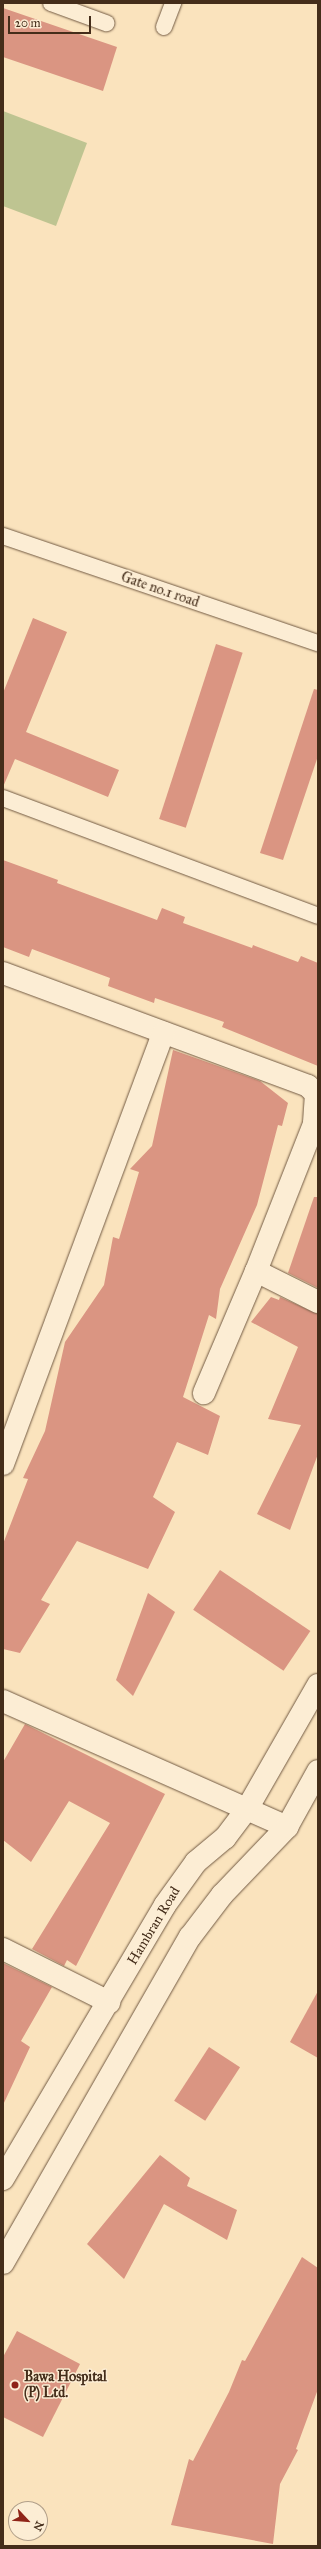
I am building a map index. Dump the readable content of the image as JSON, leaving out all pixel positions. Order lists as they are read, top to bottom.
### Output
{
  "streets": {
    "street": ["Hambran Road"],
    "lane": ["Gate no.1 road"]
  },
  "places": ["Bawa Hospital (P) Ltd."],
  "scale_bar": "20 m",
  "north": "bottom right"
}
